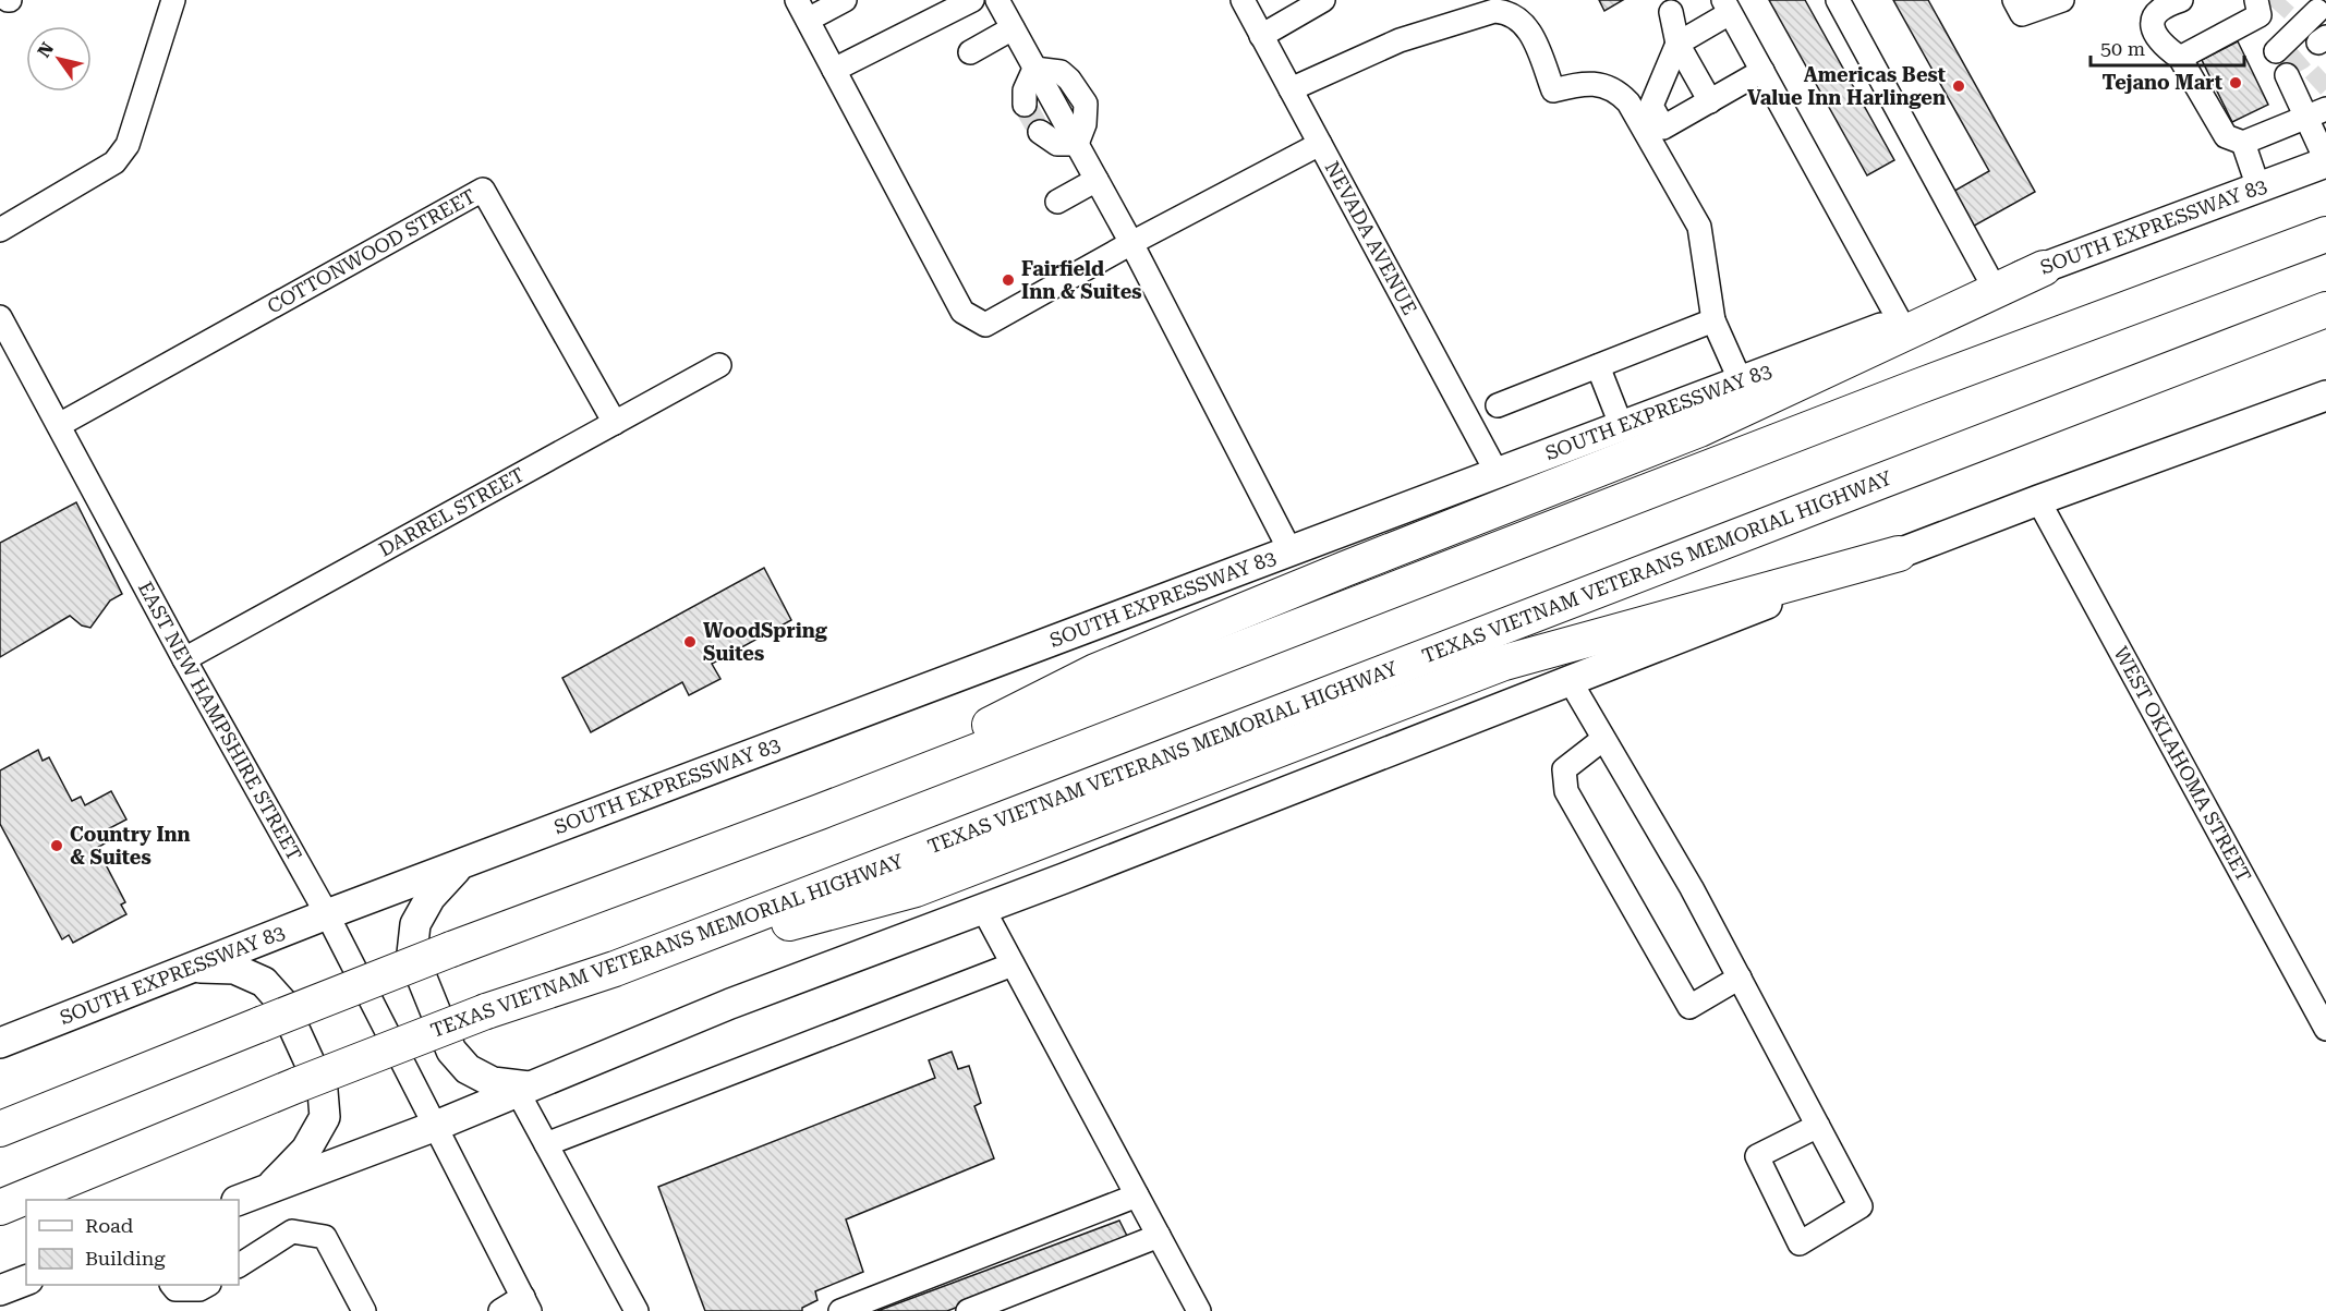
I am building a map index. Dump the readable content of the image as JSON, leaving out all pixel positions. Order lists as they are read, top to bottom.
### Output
{
  "streets": {
    "highway": ["TEXAS VIETNAM VETERANS MEMORIAL HIGHWAY"],
    "main road": ["SOUTH EXPRESSWAY 83"],
    "street": [
      "NEVADA AVENUE",
      "COTTONWOOD STREET",
      "DARREL STREET",
      "EAST NEW HAMPSHIRE STREET",
      "WEST OKLAHOMA STREET"
    ]
  },
  "crossings": [
    ["SOUTH EXPRESSWAY 83", "NEVADA AVENUE"],
    ["SOUTH EXPRESSWAY 83", "EAST NEW HAMPSHIRE STREET"],
    ["COTTONWOOD STREET", "DARREL STREET"],
    ["COTTONWOOD STREET", "EAST NEW HAMPSHIRE STREET"],
    ["DARREL STREET", "EAST NEW HAMPSHIRE STREET"]
  ],
  "places": [
    "Tejano Mart",
    "Americas Best Value Inn Harlingen",
    "Fairfield Inn & Suites",
    "WoodSpring Suites",
    "Country Inn & Suites"
  ],
  "legend": ["Road", "Building"],
  "scale_bar": "50 m",
  "north": "top left"
}
